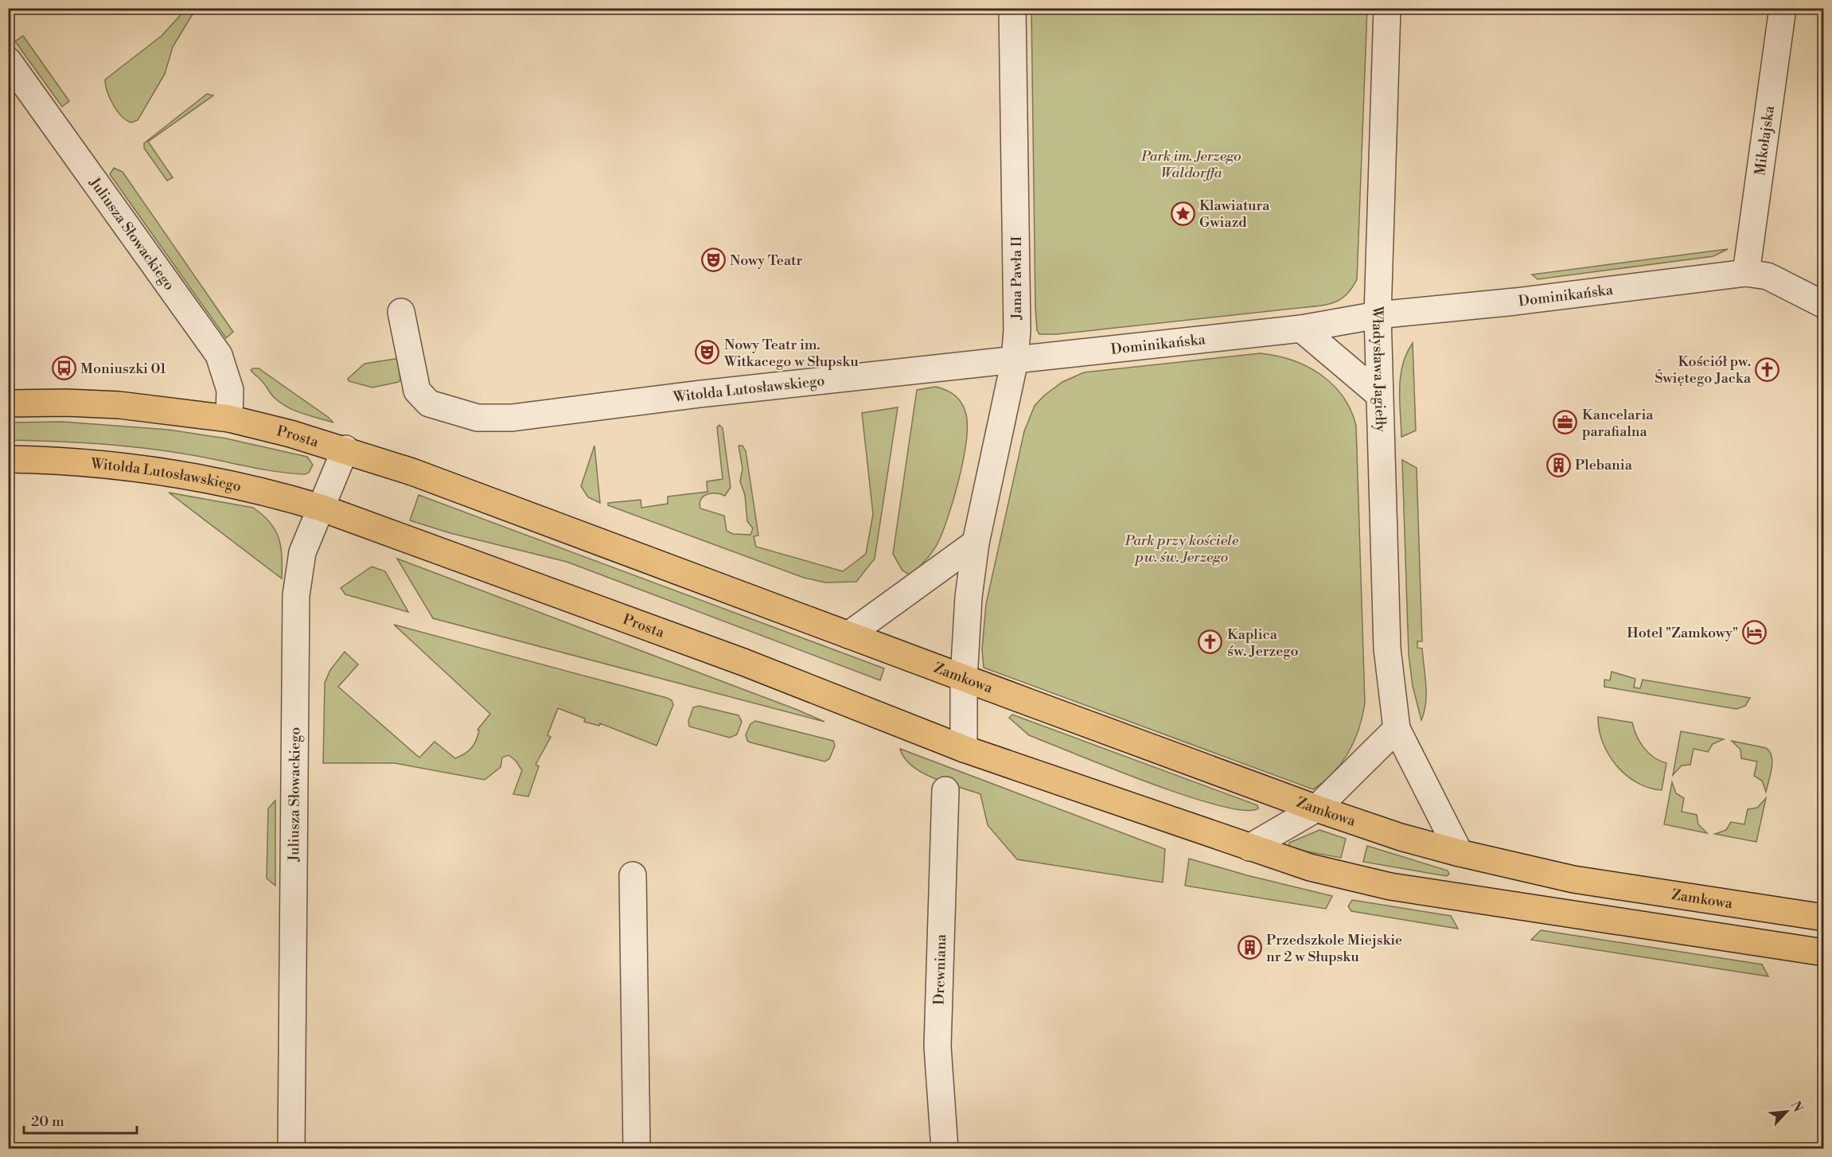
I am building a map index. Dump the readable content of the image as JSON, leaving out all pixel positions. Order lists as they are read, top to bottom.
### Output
{
  "streets": {
    "main road": ["Witolda Lutosławskiego", "Prosta", "Zamkowa"],
    "street": [
      "Mikołajska",
      "Juliusza Słowackiego",
      "Jana Pawła II",
      "Dominikańska",
      "Władysława Jagiełły",
      "Drewniana"
    ]
  },
  "crossings": [
    ["Mikołajska", "Dominikańska"],
    ["Juliusza Słowackiego", "Witolda Lutosławskiego"],
    ["Juliusza Słowackiego", "Prosta"],
    ["Jana Pawła II", "Dominikańska"],
    ["Jana Pawła II", "Witolda Lutosławskiego"],
    ["Jana Pawła II", "Prosta"],
    ["Jana Pawła II", "Zamkowa"],
    ["Dominikańska", "Władysława Jagiełły"],
    ["Dominikańska", "Witolda Lutosławskiego"],
    ["Władysława Jagiełły", "Zamkowa"],
    ["Witolda Lutosławskiego", "Prosta"],
    ["Prosta", "Zamkowa"]
  ],
  "parks": ["Park im. Jerzego Waldorffa", "Park przy kościele pw. św. Jerzego"],
  "places": {
    "place": ["Klawiatura Gwiazd"],
    "theatre": ["Nowy Teatr", "Nowy Teatr im. Witkacego w Słupsku"],
    "bus stop": ["Moniuszki 01"],
    "church": ["Kościół pw. Świętego Jacka", "Kaplica św. Jerzego"],
    "office": ["Kancelaria parafialna"],
    "building": ["Plebania", "Przedszkole Miejskie nr 2 w Słupsku"],
    "hotel": ["Hotel \"Zamkowy\""]
  },
  "scale_bar": "20 m",
  "north": "top right"
}
